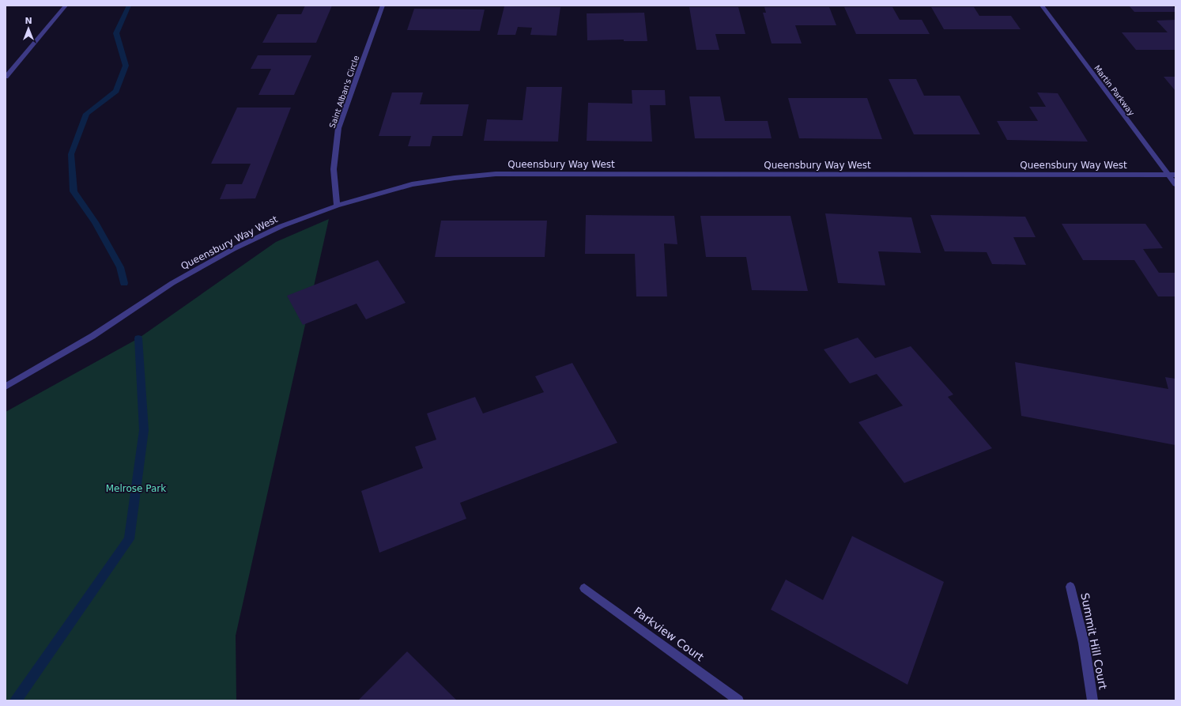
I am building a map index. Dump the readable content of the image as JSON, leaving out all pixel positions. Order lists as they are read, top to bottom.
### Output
{
  "streets": {
    "street": [
      "Martin Parkway",
      "Saint Alban's Circle",
      "Queensbury Way West",
      "Parkview Court",
      "Summit Hill Court"
    ]
  },
  "crossings": [
    ["Martin Parkway", "Queensbury Way West"],
    ["Saint Alban's Circle", "Queensbury Way West"]
  ],
  "parks": ["Melrose Park"],
  "north": "top"
}
